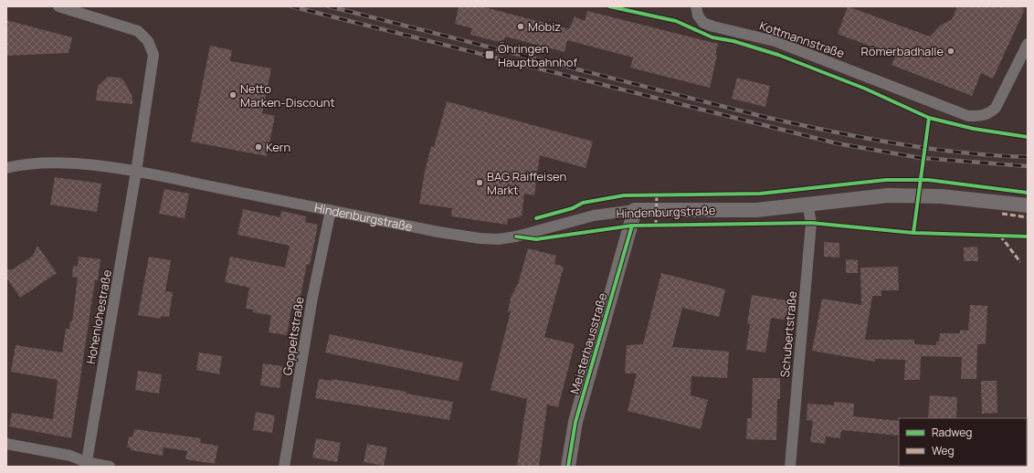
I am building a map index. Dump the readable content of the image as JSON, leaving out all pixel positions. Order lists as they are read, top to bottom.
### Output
{
  "streets": {
    "street": [
      "Kottmannstraße",
      "Hindenburgstraße",
      "Hohenlohestraße",
      "Schubertstraße",
      "Goppeltstraße",
      "Meisterhausstraße"
    ]
  },
  "crossings": [
    ["Hindenburgstraße", "Hohenlohestraße"],
    ["Hindenburgstraße", "Schubertstraße"],
    ["Hindenburgstraße", "Goppeltstraße"],
    ["Hindenburgstraße", "Meisterhausstraße"]
  ],
  "places": {
    "other": [
      "Mobiz",
      "Römerbadhalle",
      "Netto Marken-Discount",
      "Kern",
      "BAG Raiffeisen Markt"
    ],
    "transit": ["Öhringen Hauptbahnhof"]
  },
  "legend": ["Radweg", "Weg"]
}
